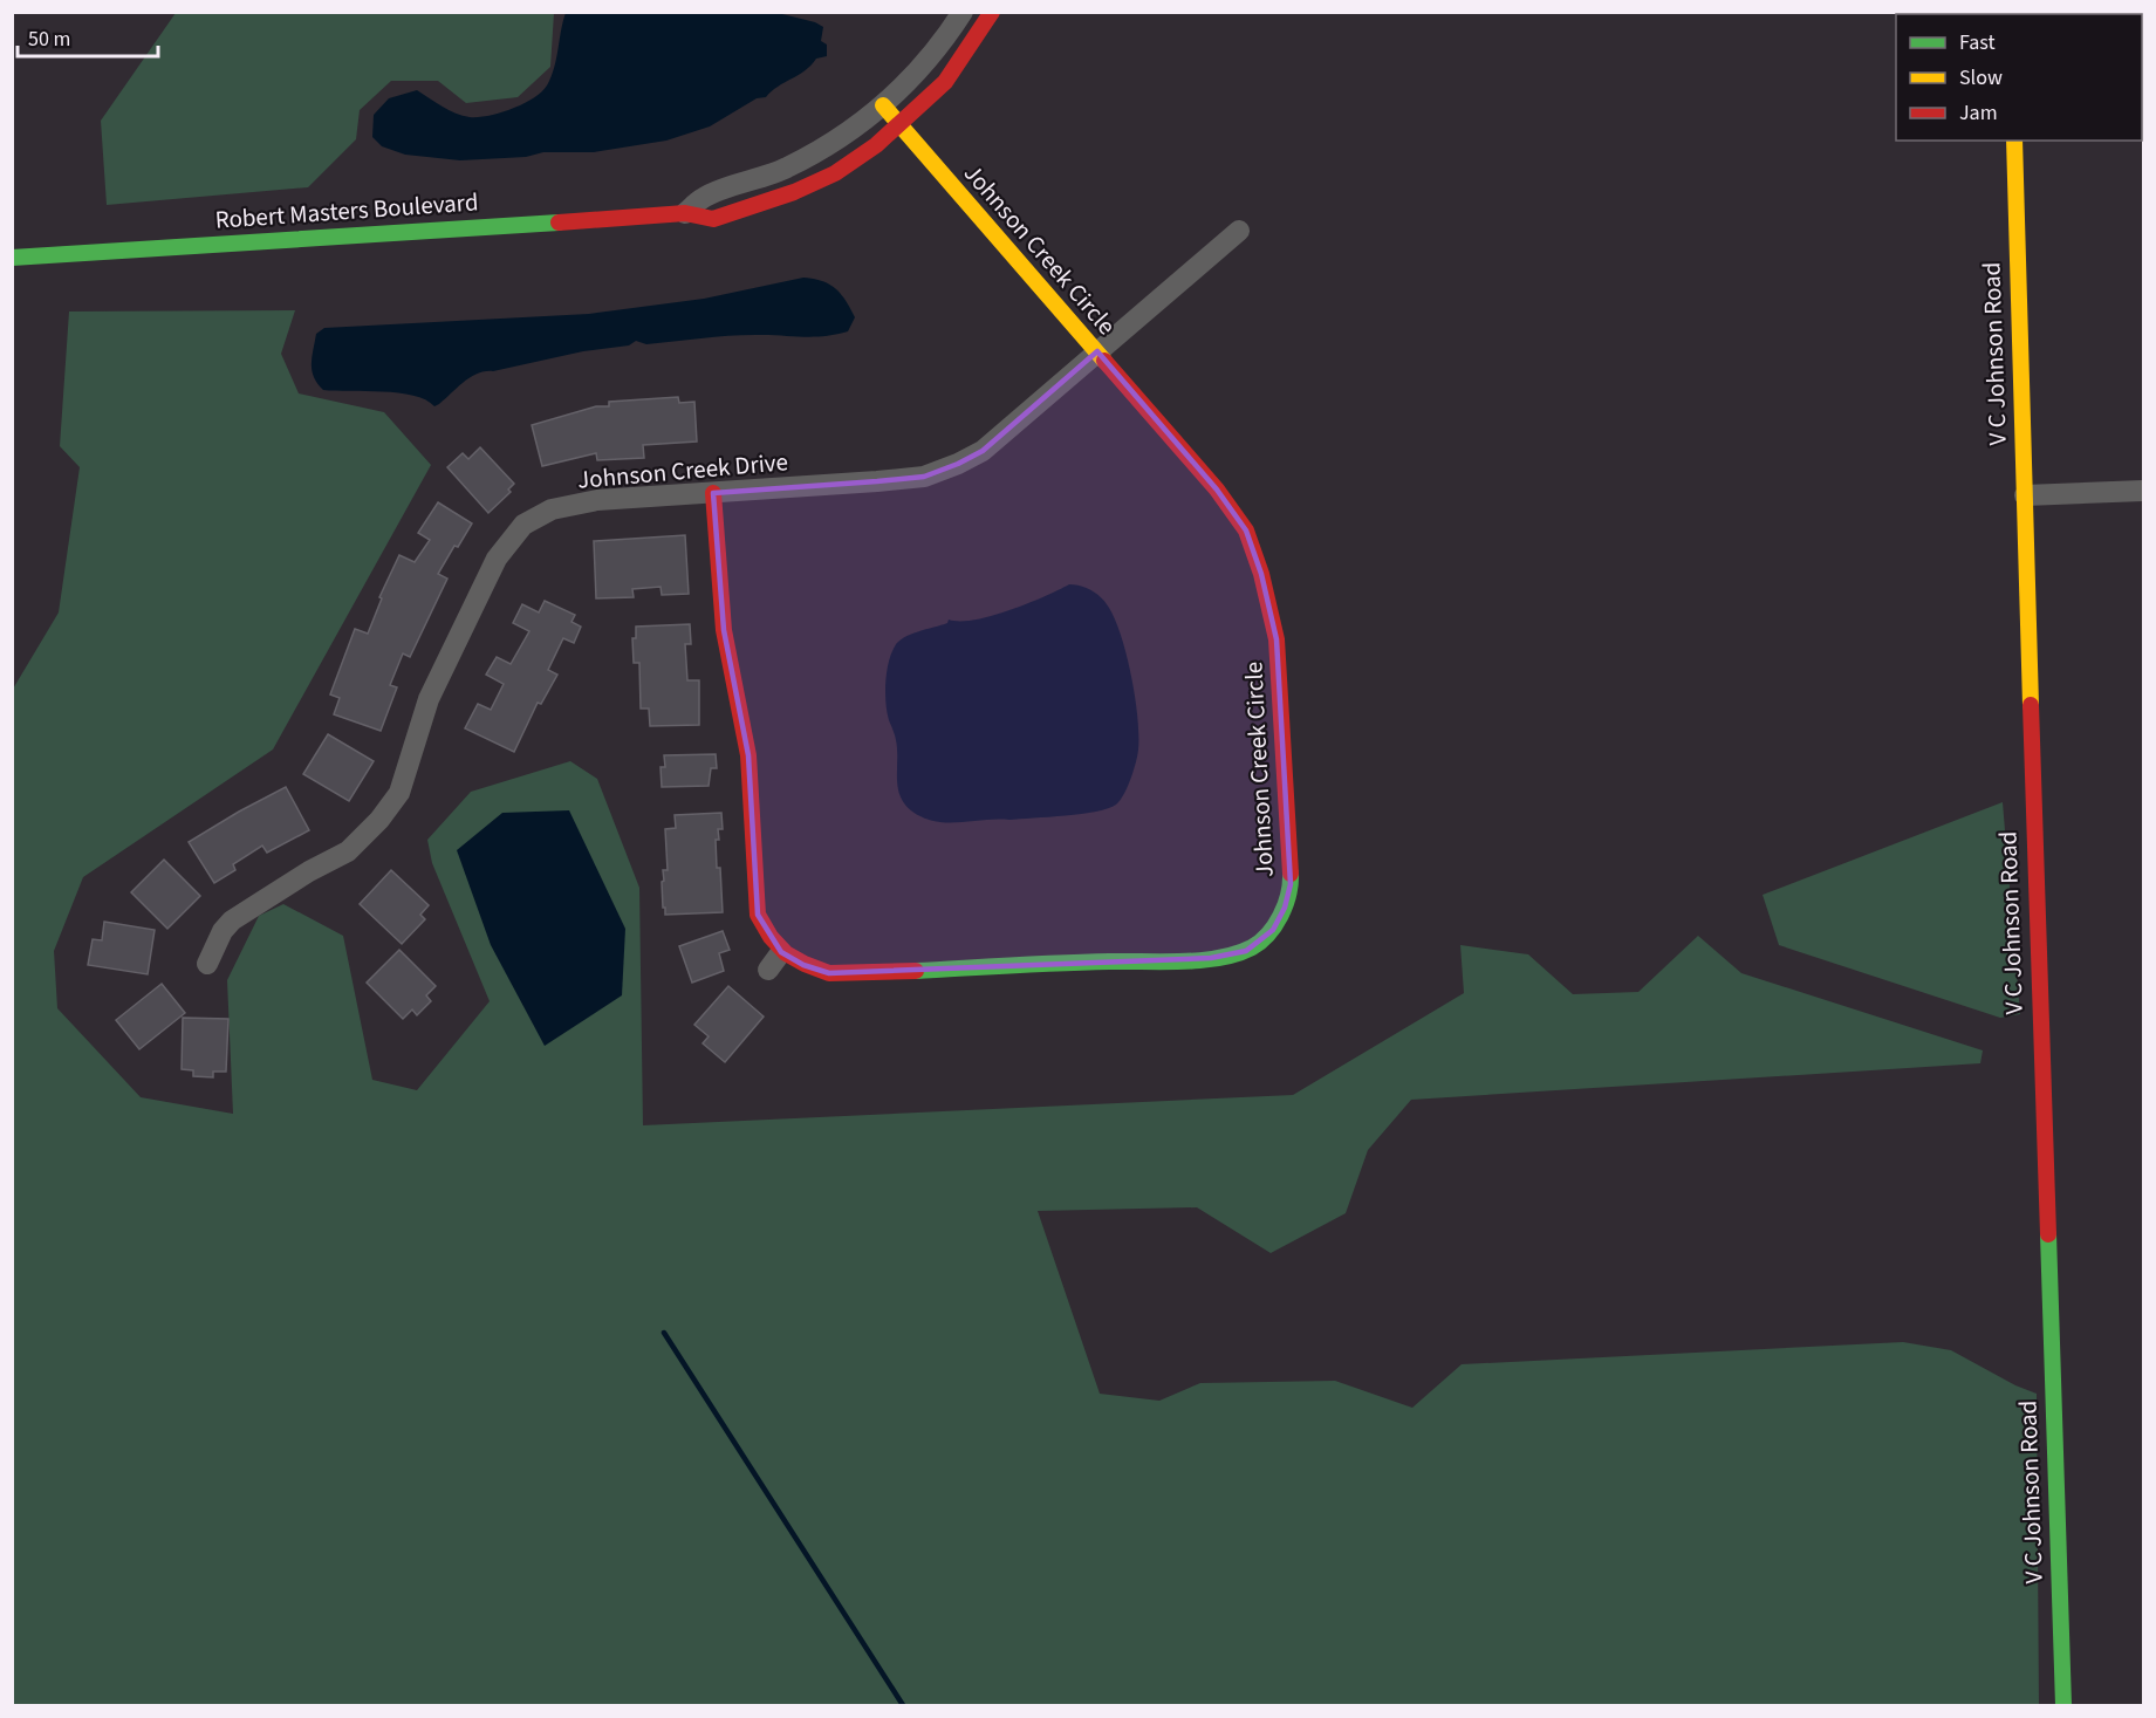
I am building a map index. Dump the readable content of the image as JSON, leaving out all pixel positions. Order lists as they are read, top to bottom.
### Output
{
  "streets": {
    "street": [
      "Robert Masters Boulevard",
      "Johnson Creek Circle",
      "V C Johnson Road",
      "Johnson Creek Drive"
    ]
  },
  "crossings": [
    ["Robert Masters Boulevard", "Johnson Creek Circle"],
    ["Johnson Creek Circle", "Johnson Creek Drive"]
  ],
  "legend": ["Fast", "Slow", "Jam"],
  "scale_bar": "50 m"
}
